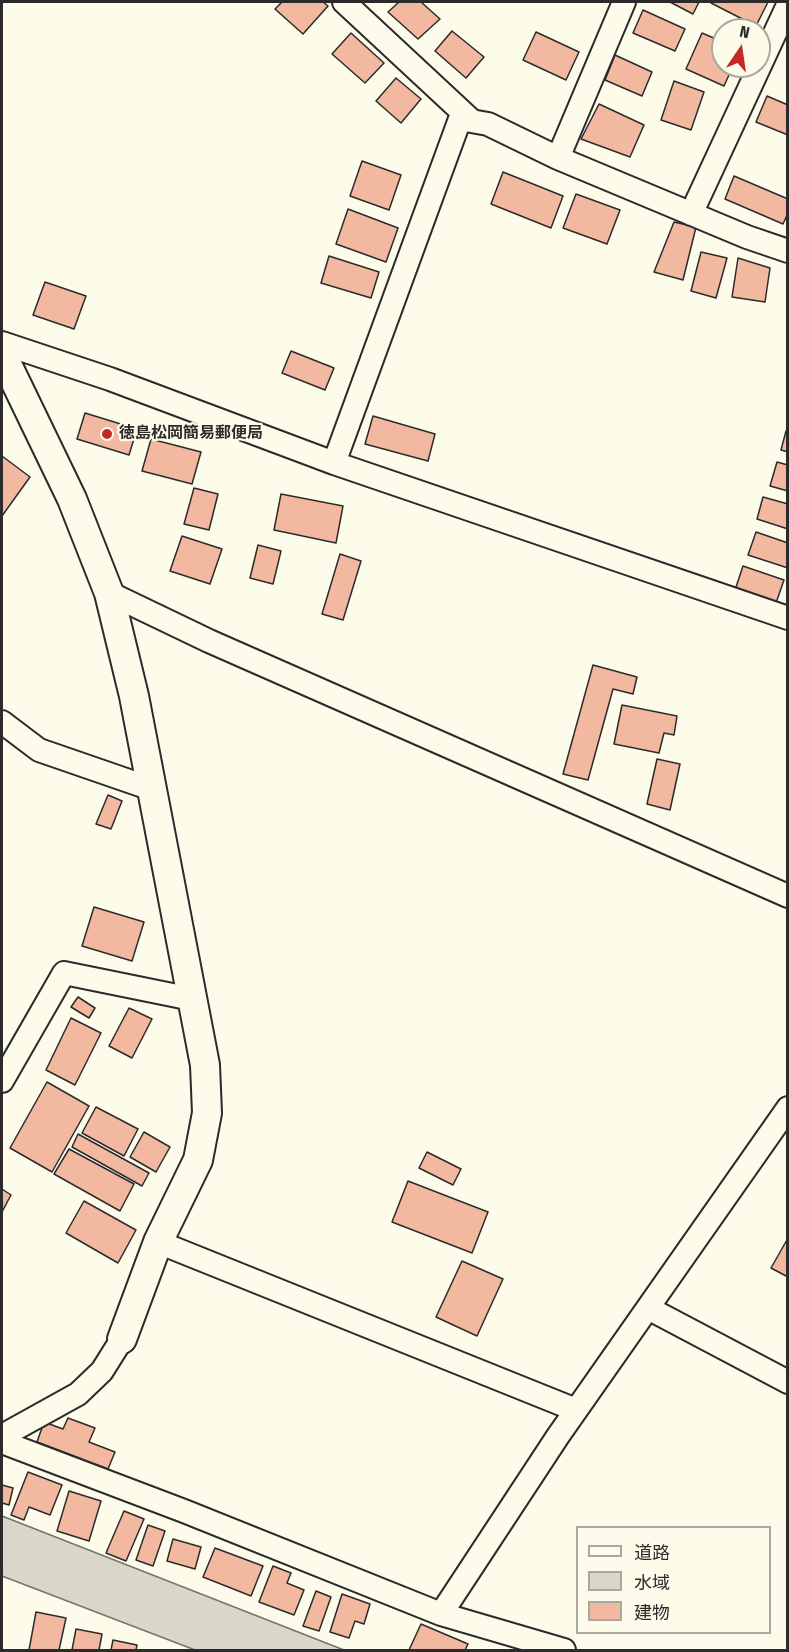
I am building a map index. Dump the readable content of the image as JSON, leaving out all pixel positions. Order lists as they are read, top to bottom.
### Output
{
  "places": ["徳島松岡簡易郵便局"],
  "legend": ["道路", "水域", "建物"],
  "north": "top"
}
